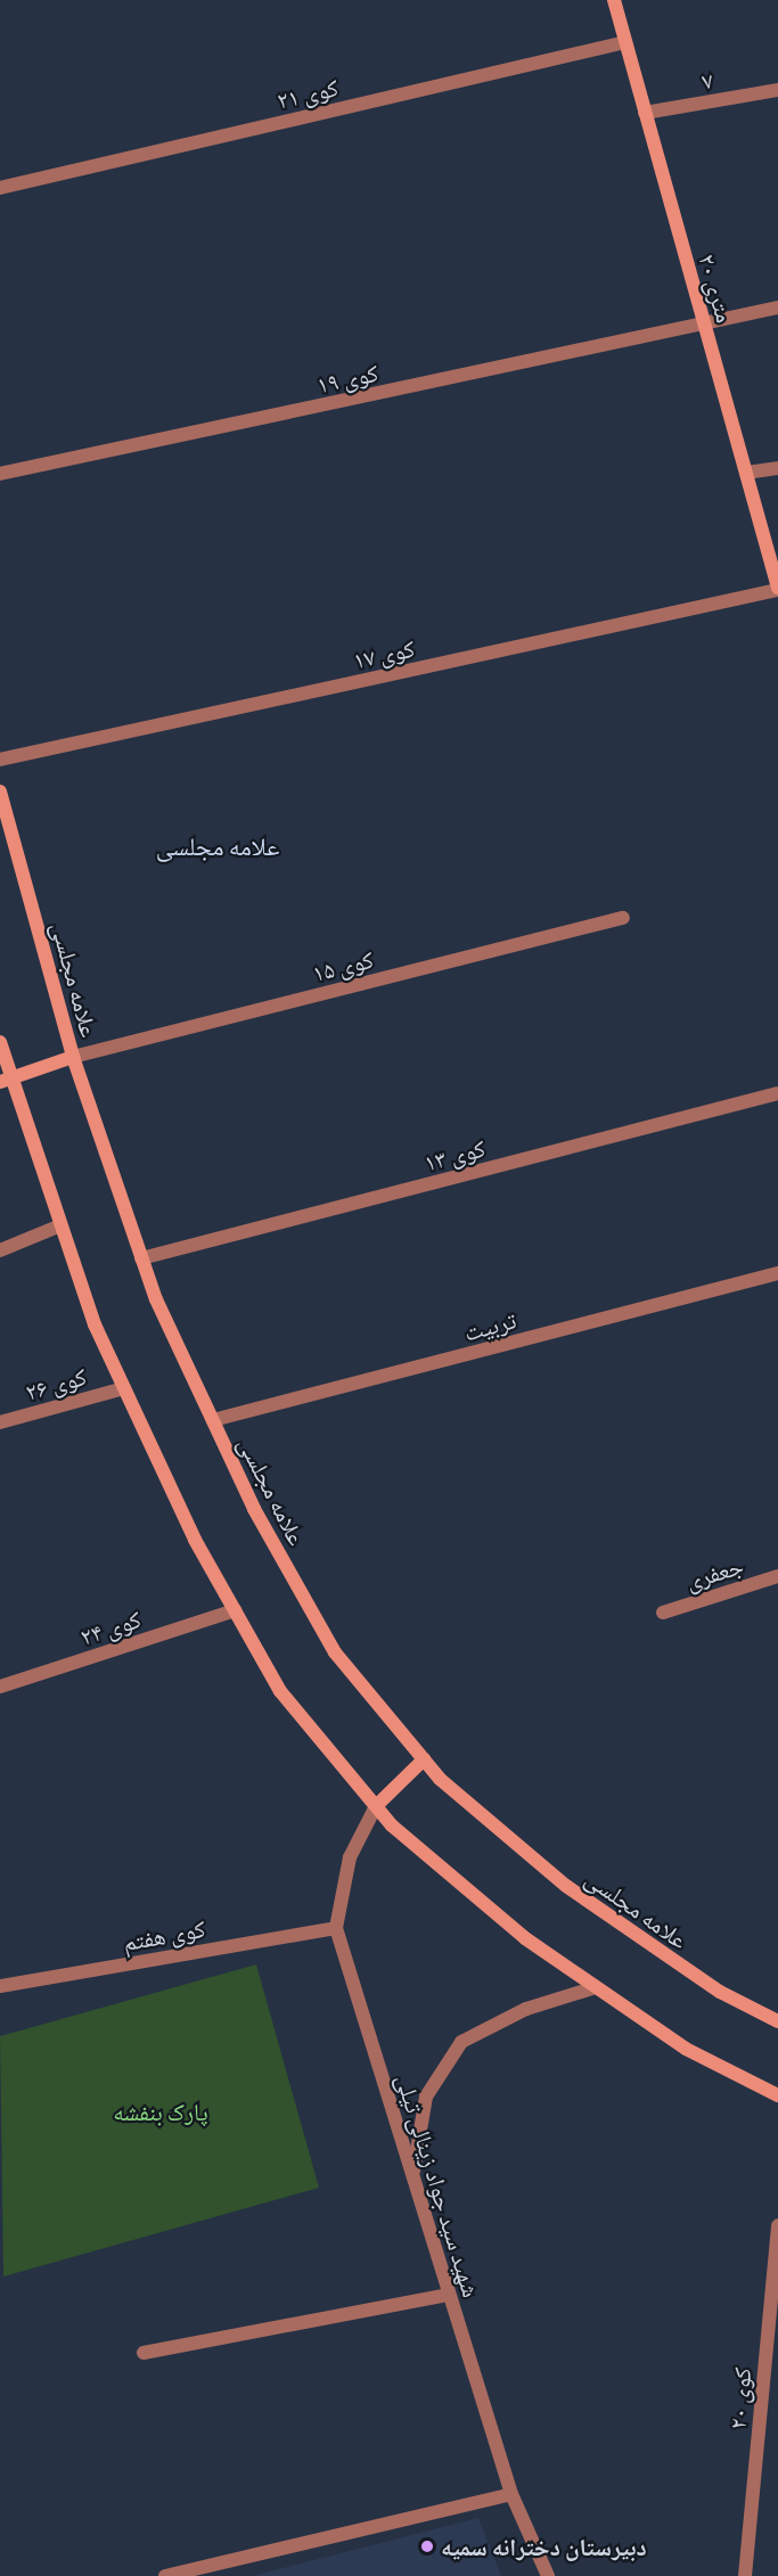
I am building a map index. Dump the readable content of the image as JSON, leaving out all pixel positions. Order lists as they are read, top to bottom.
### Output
{
  "streets": {
    "main road": ["۲۰ متری", "علامه مجلسی"],
    "street": [
      "۷",
      "کوی ۲۱",
      "کوی ۱۹",
      "کوی ۱۷",
      "کوی ۱۵",
      "کوی ۱۳",
      "تربیت",
      "کوی ۲۶",
      "جعفری",
      "کوی ۲۴",
      "کوی هفتم",
      "شهید سید جواد زینالی تیلی",
      "کوی ۲۰"
    ]
  },
  "crossings": [
    ["۷", "۲۰ متری"],
    ["کوی ۲۱", "۲۰ متری"],
    ["۲۰ متری", "کوی ۱۹"],
    ["۲۰ متری", "کوی ۱۷"],
    ["کوی ۱۵", "علامه مجلسی"],
    ["علامه مجلسی", "کوی ۱۳"],
    ["علامه مجلسی", "تربیت"],
    ["کوی هفتم", "شهید سید جواد زینالی تیلی"]
  ],
  "districts": ["علامه مجلسی"],
  "parks": ["پارک بنفشه"],
  "places": ["دبیرستان دخترانه سمیه"]
}
